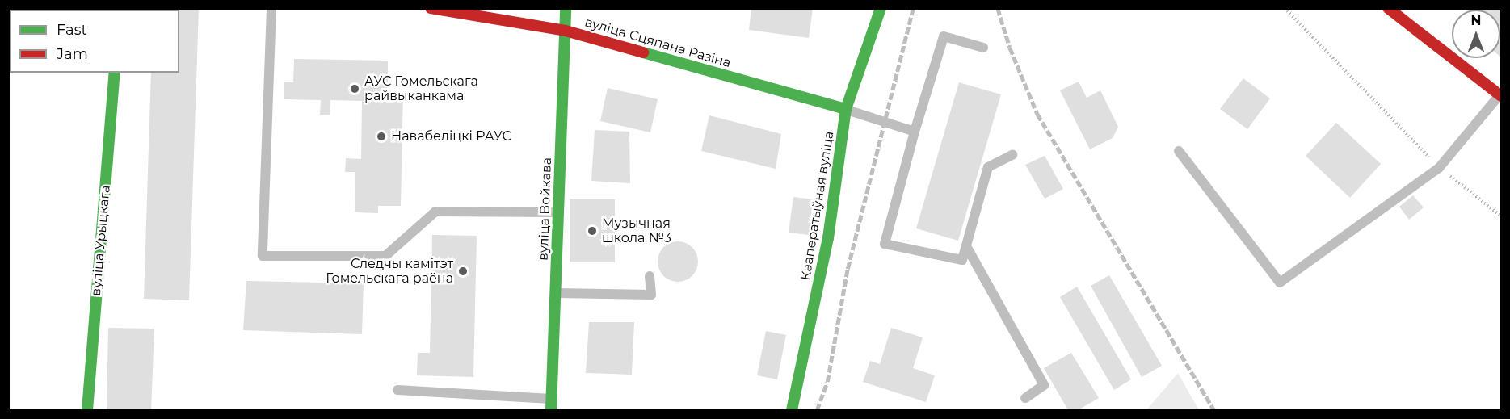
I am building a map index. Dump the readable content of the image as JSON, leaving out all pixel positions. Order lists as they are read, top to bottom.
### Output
{
  "streets": {
    "street": [
      "вуліца Сцяпана Разіна",
      "Кааператыўная вуліца",
      "вуліца Войкава",
      "вуліца Урыцкага"
    ]
  },
  "crossings": [
    ["вуліца Сцяпана Разіна", "Кааператыўная вуліца"],
    ["вуліца Сцяпана Разіна", "вуліца Войкава"]
  ],
  "places": [
    "АУС Гомельскага райвыканкама",
    "Навабеліцкі РАУС",
    "Музычная школа №3",
    "Следчы камітэт Гомельскага раёна"
  ],
  "legend": ["Fast", "Jam"],
  "north": "top"
}
